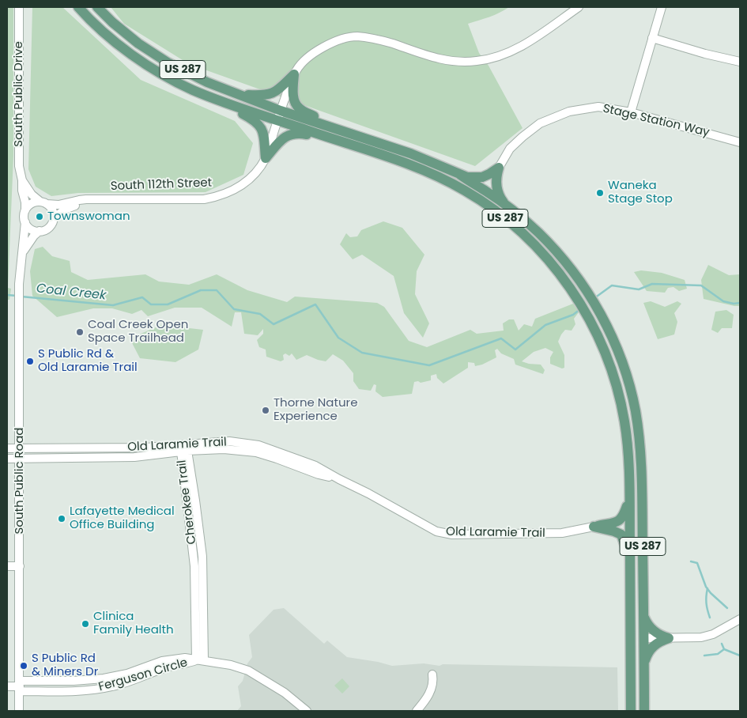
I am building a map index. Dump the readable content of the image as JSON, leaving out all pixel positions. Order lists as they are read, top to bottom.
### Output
{
  "streets": {
    "main road": ["US 287"],
    "street": [
      "South Public Drive",
      "Stage Station Way",
      "South 112th Street",
      "Old Laramie Trail",
      "South Public Road",
      "Cherokee Trail",
      "Ferguson Circle"
    ]
  },
  "crossings": [
    ["US 287", "South 112th Street"],
    ["South 112th Street", "South Public Road"],
    ["Old Laramie Trail", "South Public Road"],
    ["Old Laramie Trail", "Cherokee Trail"],
    ["South Public Road", "Ferguson Circle"],
    ["Cherokee Trail", "Ferguson Circle"]
  ],
  "water": ["Coal Creek"],
  "places": [
    "Waneka Stage Stop",
    "Townswoman",
    "Coal Creek Open Space Trailhead",
    "S Public Rd & Old Laramie Trail",
    "Thorne Nature Experience",
    "Lafayette Medical Office Building",
    "Clinica Family Health",
    "S Public Rd & Miners Dr"
  ]
}
